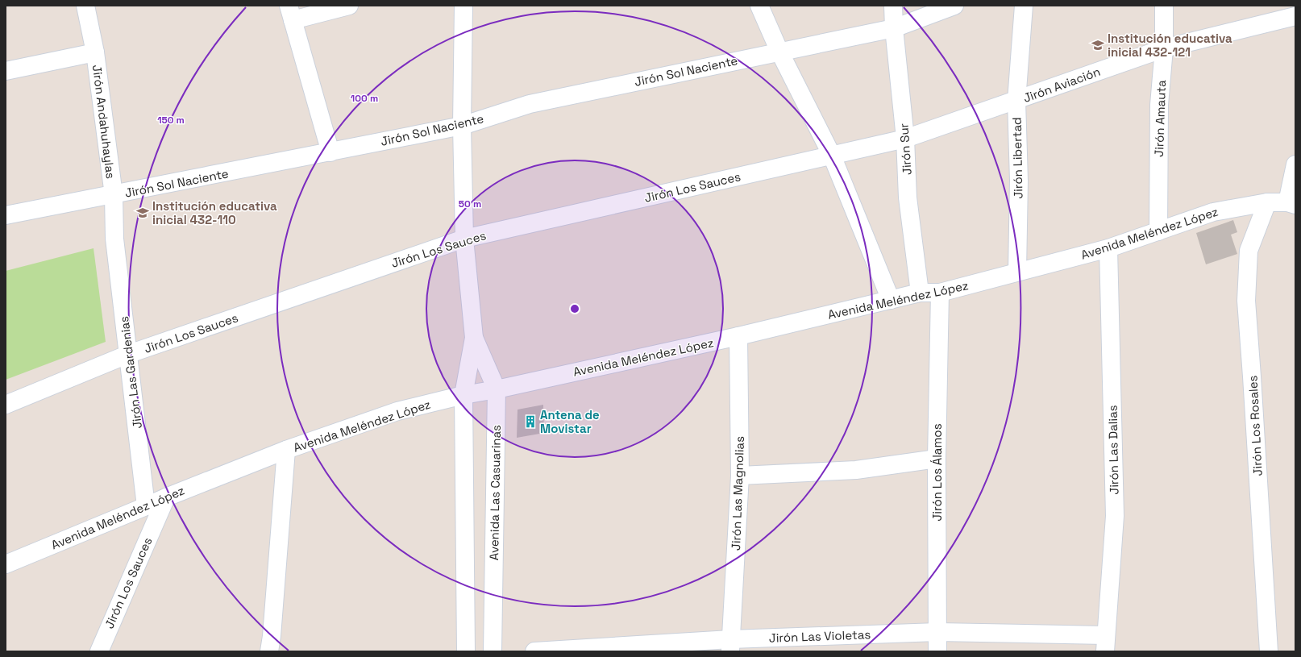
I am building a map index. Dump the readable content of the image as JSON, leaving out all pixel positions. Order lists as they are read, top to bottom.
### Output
{
  "streets": {
    "street": [
      "Jirón Sol Naciente",
      "Jirón Aviación",
      "Jirón Amauta",
      "Jirón Andahuhaylas",
      "Jirón Sur",
      "Jirón Libertad",
      "Jirón Los Sauces",
      "Avenida Meléndez López",
      "Jirón Las Gardenias",
      "Jirón Los Rosales",
      "Jirón Las Dalias",
      "Jirón Los Álamos",
      "Avenida Las Casuarinas",
      "Jirón Las Magnolias",
      "Jirón Las Violetas"
    ]
  },
  "crossings": [
    ["Jirón Sol Naciente", "Jirón Andahuhaylas"],
    ["Jirón Sol Naciente", "Jirón Sur"],
    ["Jirón Sol Naciente", "Avenida Las Casuarinas"],
    ["Jirón Aviación", "Jirón Amauta"],
    ["Jirón Aviación", "Jirón Sur"],
    ["Jirón Aviación", "Jirón Libertad"],
    ["Jirón Aviación", "Jirón Los Sauces"],
    ["Jirón Amauta", "Avenida Meléndez López"],
    ["Jirón Andahuhaylas", "Jirón Las Gardenias"],
    ["Jirón Sur", "Jirón Los Sauces"],
    ["Jirón Sur", "Avenida Meléndez López"],
    ["Jirón Libertad", "Avenida Meléndez López"],
    ["Jirón Los Sauces", "Avenida Meléndez López"],
    ["Jirón Los Sauces", "Jirón Las Gardenias"],
    ["Jirón Los Sauces", "Avenida Las Casuarinas"],
    ["Avenida Meléndez López", "Jirón Las Gardenias"],
    ["Avenida Meléndez López", "Jirón Los Rosales"],
    ["Avenida Meléndez López", "Jirón Las Dalias"],
    ["Avenida Meléndez López", "Jirón Los Álamos"],
    ["Avenida Meléndez López", "Avenida Las Casuarinas"],
    ["Avenida Meléndez López", "Jirón Las Magnolias"],
    ["Jirón Las Dalias", "Jirón Las Violetas"],
    ["Jirón Los Álamos", "Jirón Las Violetas"],
    ["Jirón Las Magnolias", "Jirón Las Violetas"]
  ],
  "places": {
    "school or university": ["Institución educativa inicial 432-121", "Institución educativa inicial 432-110"],
    "building": ["Antena de Movistar"]
  },
  "rings": ["100 m", "150 m", "50 m"]
}
